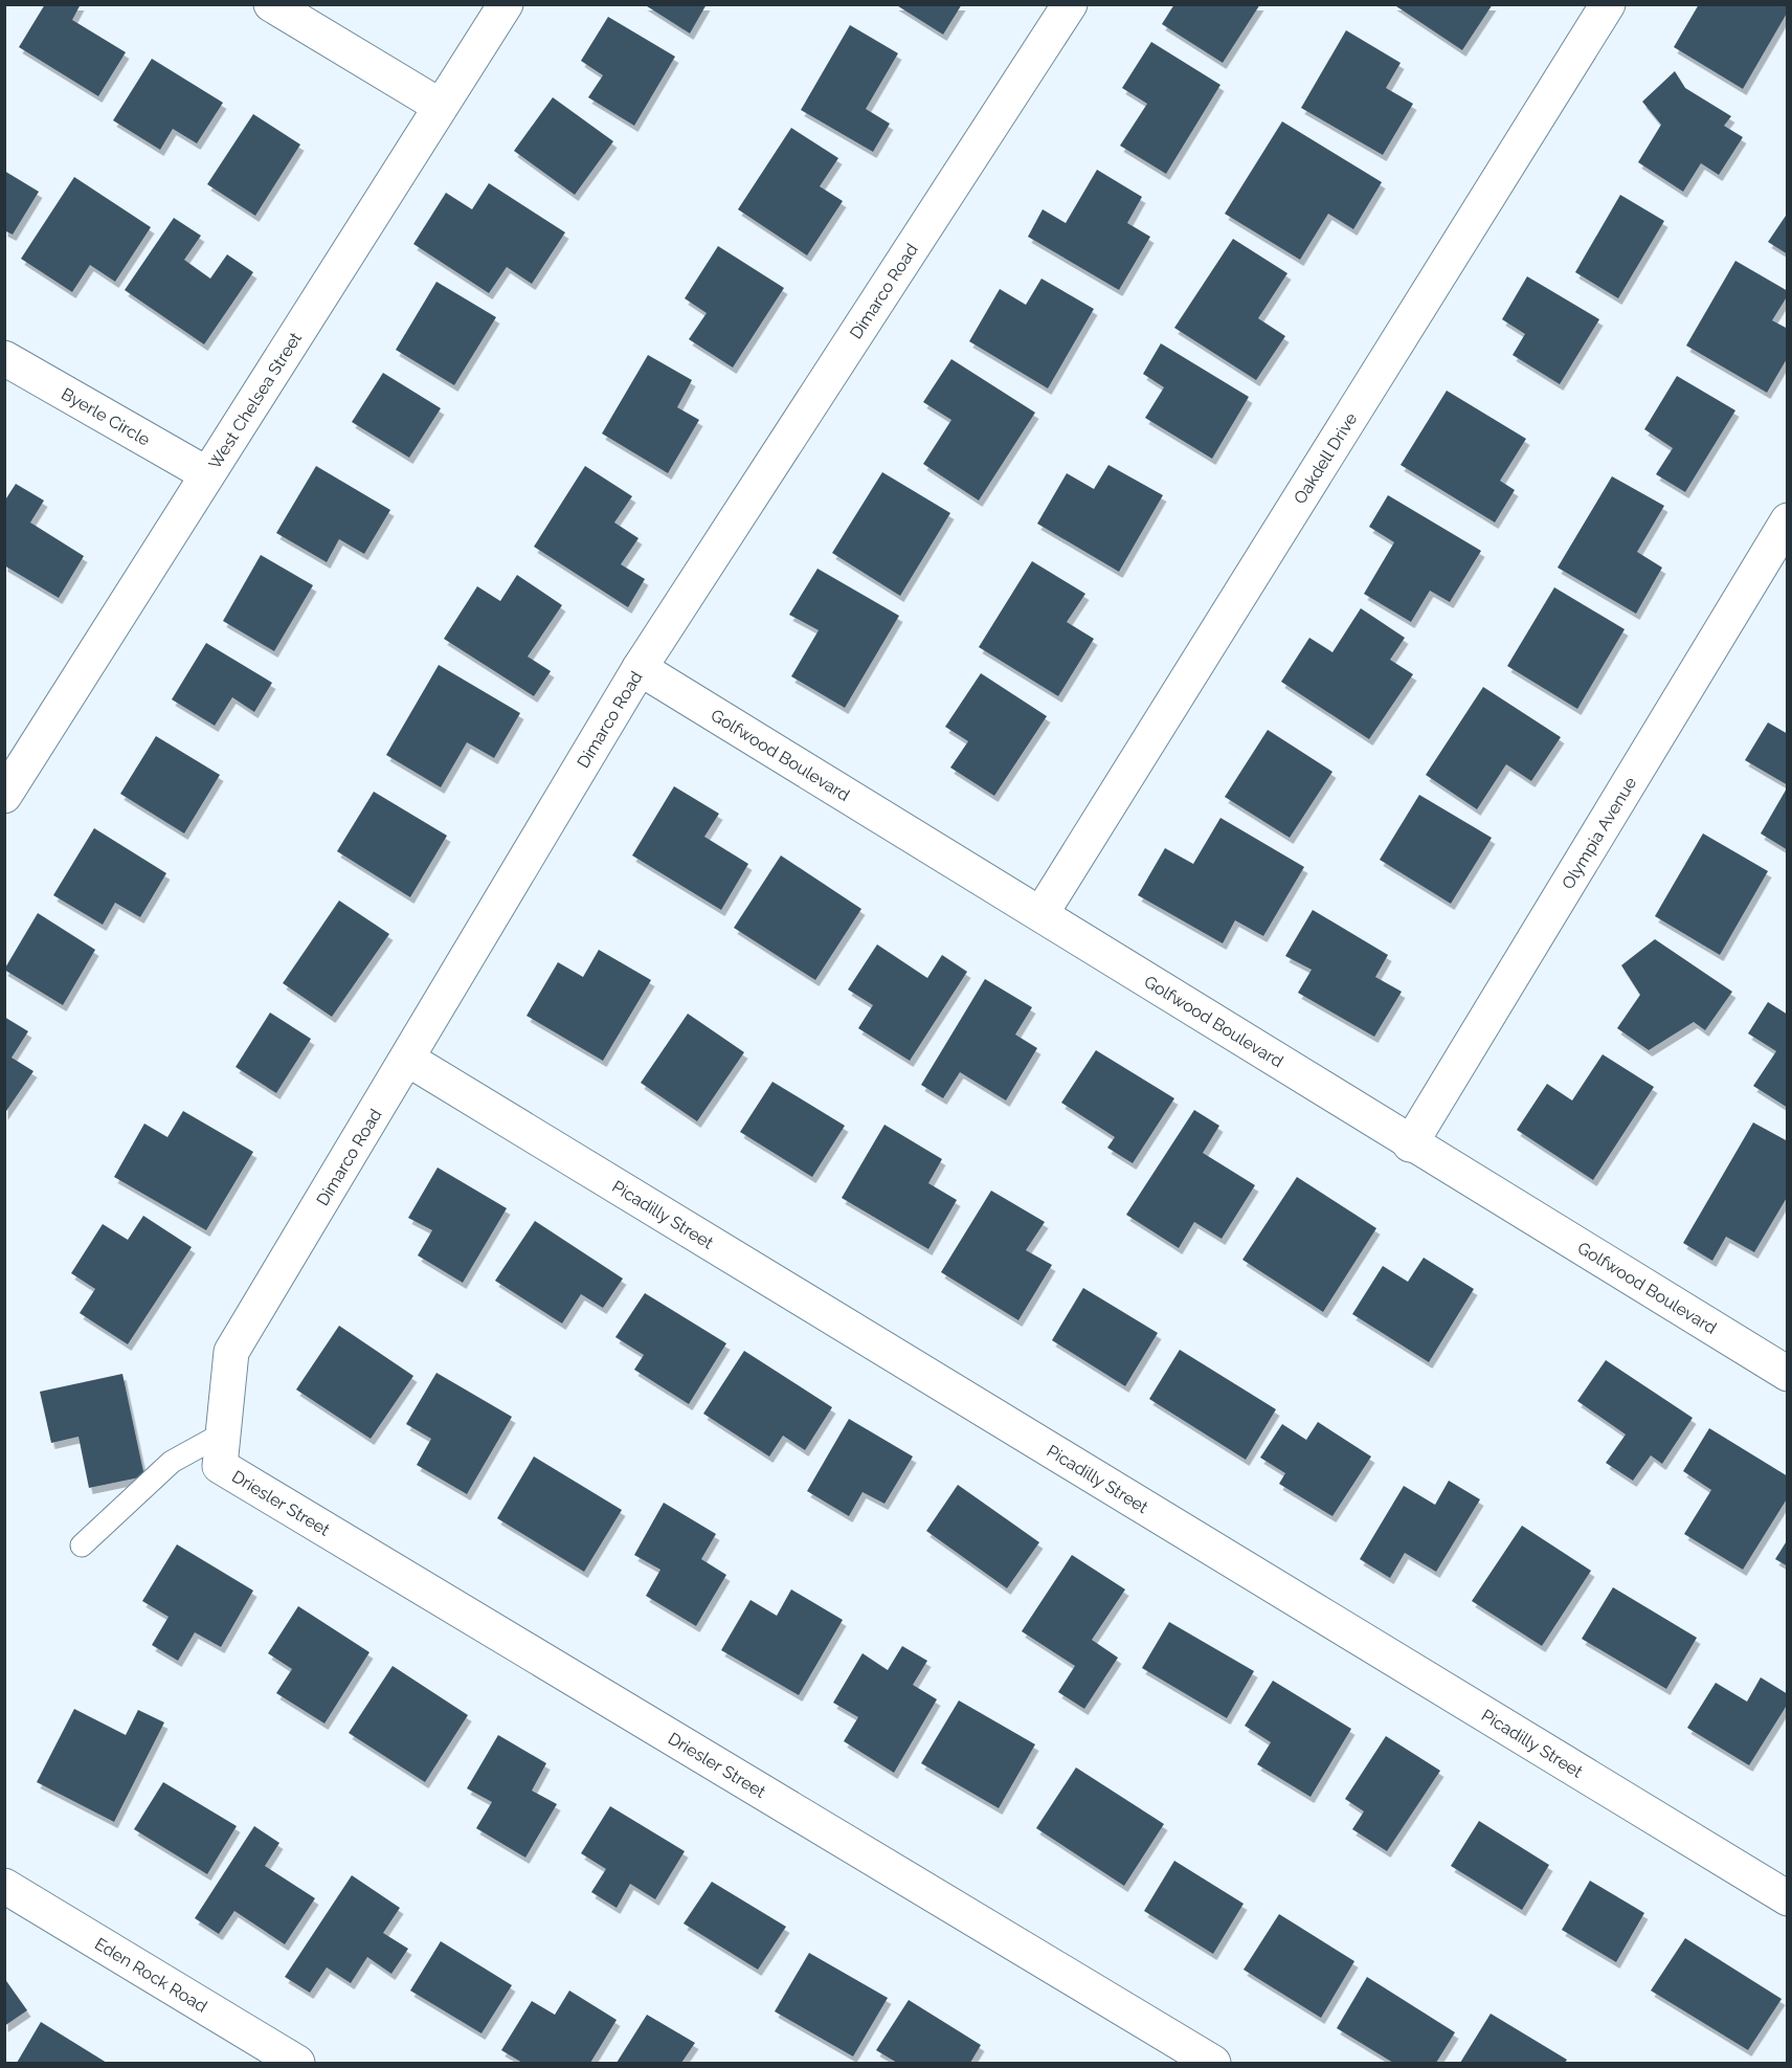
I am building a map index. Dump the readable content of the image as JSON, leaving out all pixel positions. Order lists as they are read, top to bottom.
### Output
{
  "streets": {
    "street": [
      "Dimarco Road",
      "West Chelsea Street",
      "Byerle Circle",
      "Oakdell Drive",
      "Golfwood Boulevard",
      "Olympia Avenue",
      "Picadilly Street",
      "Driesler Street",
      "Eden Rock Road"
    ]
  },
  "crossings": [
    ["Dimarco Road", "Golfwood Boulevard"],
    ["Dimarco Road", "Picadilly Street"],
    ["Dimarco Road", "Driesler Street"],
    ["West Chelsea Street", "Byerle Circle"],
    ["Oakdell Drive", "Golfwood Boulevard"],
    ["Golfwood Boulevard", "Olympia Avenue"]
  ]
}
